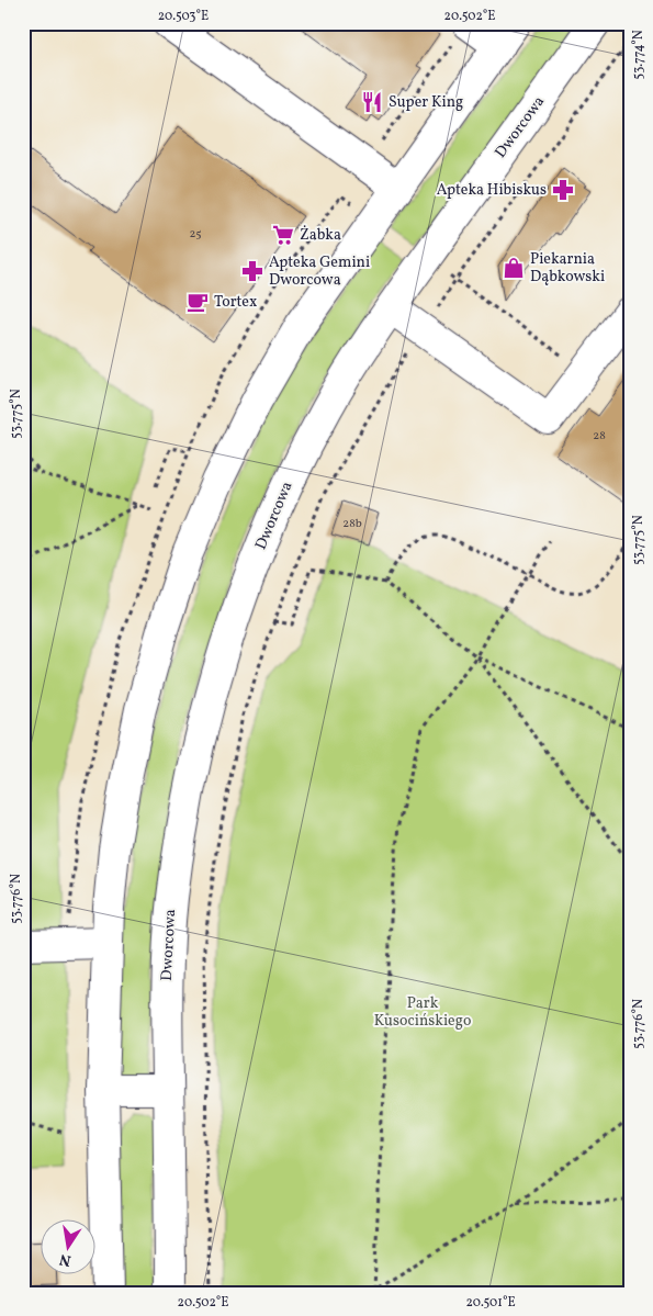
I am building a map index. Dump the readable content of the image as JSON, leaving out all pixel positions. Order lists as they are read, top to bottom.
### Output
{
  "streets": {
    "street": ["Dworcowa"]
  },
  "parks": ["Park Kusocińskiego"],
  "places": {
    "restaurant": ["Super King"],
    "pharmacy": ["Apteka Hibiskus", "Apteka Gemini Dworcowa"],
    "supermarket": ["Żabka"],
    "shop": ["Piekarnia Dąbkowski"],
    "cafe": ["Tortex"]
  },
  "house_numbers": ["25", "28", "28b"],
  "north": "bottom",
  "coordinates": [
    "20.503°E",
    "20.502°E",
    "53.774°N",
    "53.775°N",
    "53.776°N",
    "20.501°E"
  ]
}
